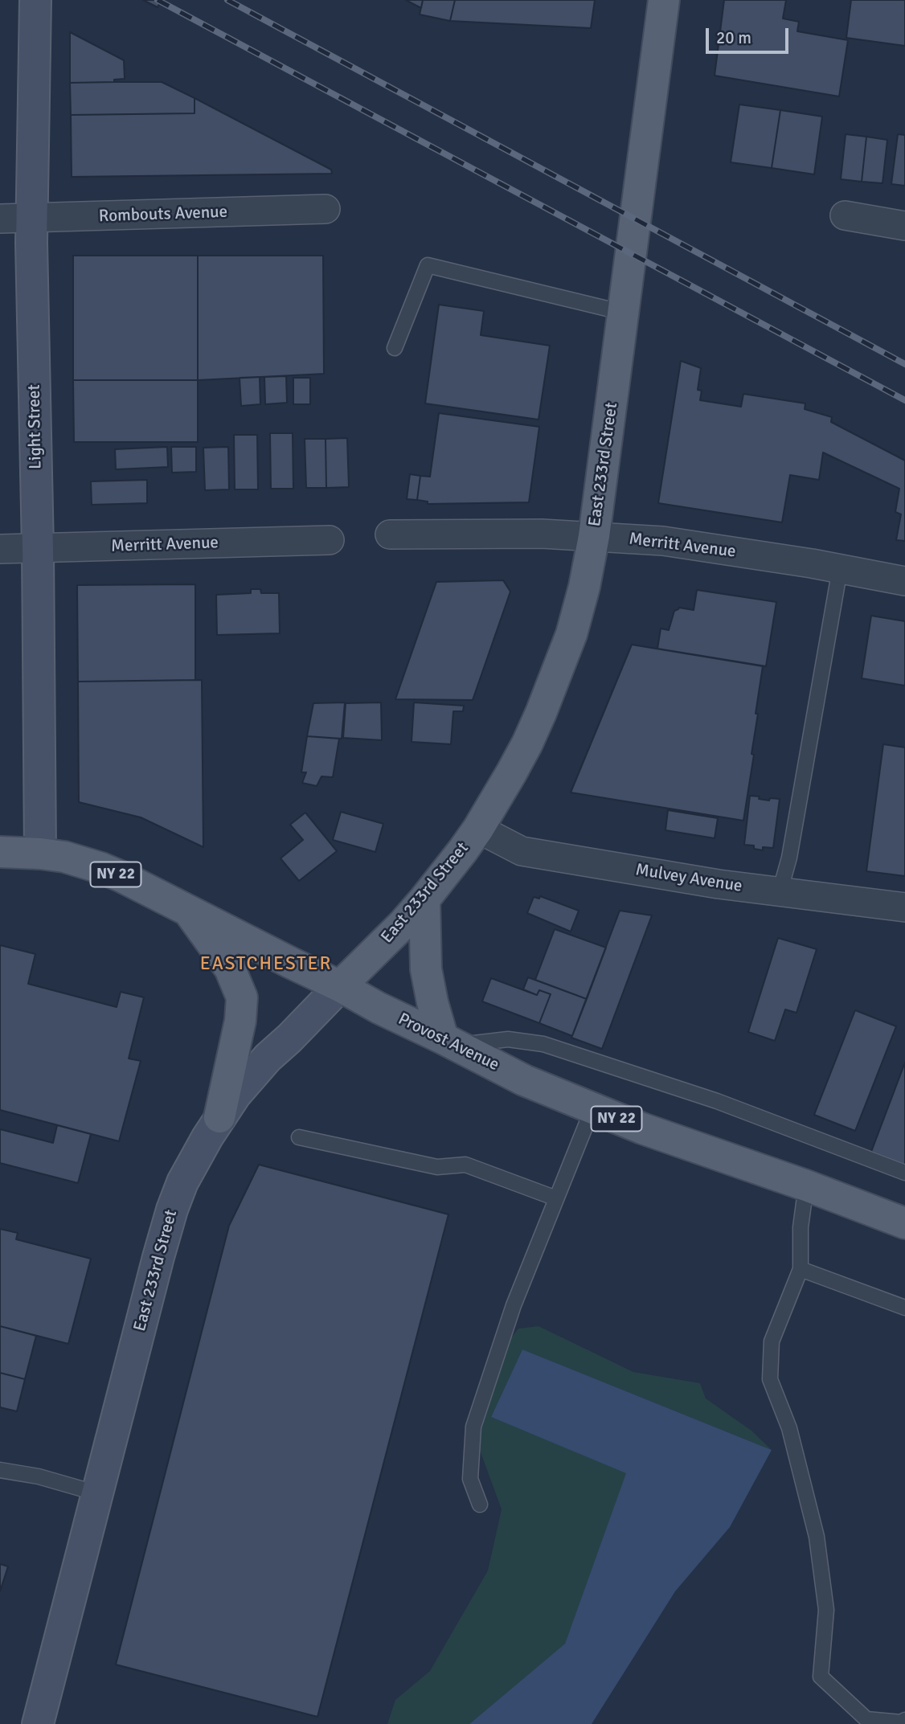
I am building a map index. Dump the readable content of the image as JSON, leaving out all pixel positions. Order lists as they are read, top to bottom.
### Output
{
  "streets": {
    "main road": ["East 233rd Street", "NY 22", "Provost Avenue"],
    "street": [
      "Rombouts Avenue",
      "Light Street",
      "Merritt Avenue",
      "Mulvey Avenue"
    ]
  },
  "crossings": [
    ["Rombouts Avenue", "Light Street"],
    ["Light Street", "Merritt Avenue"],
    ["Light Street", "Provost Avenue"],
    ["East 233rd Street", "Merritt Avenue"],
    ["East 233rd Street", "Mulvey Avenue"],
    ["East 233rd Street", "Provost Avenue"]
  ],
  "districts": ["EASTCHESTER"],
  "scale_bar": "20 m"
}
